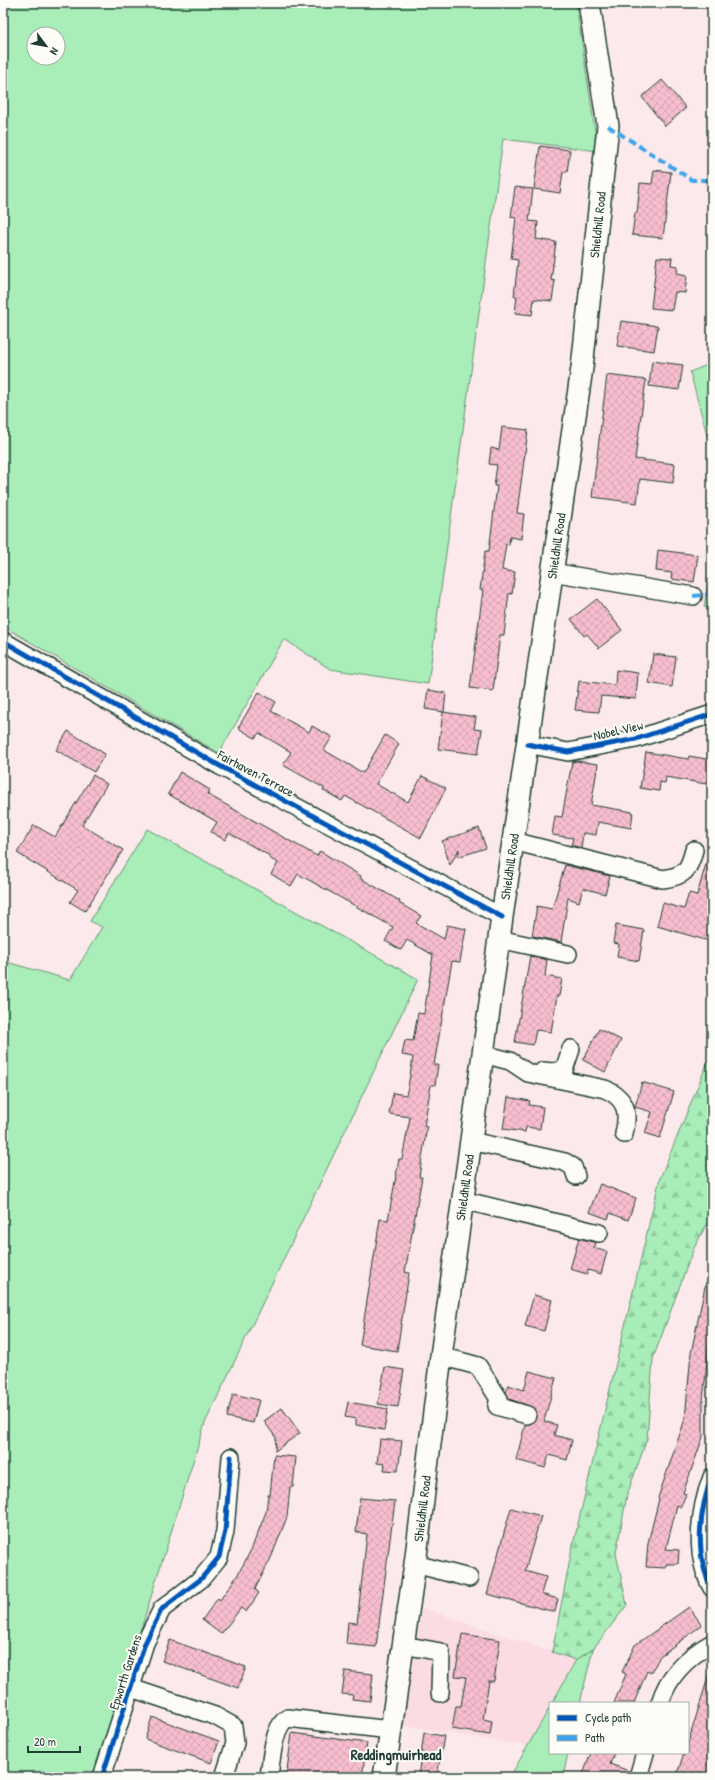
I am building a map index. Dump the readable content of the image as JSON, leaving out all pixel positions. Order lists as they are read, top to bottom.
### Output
{
  "streets": {
    "main road": ["Shieldhill Road"],
    "street": ["Nobel View", "Fairhaven Terrace", "Epworth Gardens"]
  },
  "crossings": [
    ["Shieldhill Road", "Nobel View"],
    ["Shieldhill Road", "Fairhaven Terrace"]
  ],
  "districts": ["Reddingmuirhead"],
  "legend": ["Cycle path", "Path"],
  "scale_bar": "20 m",
  "north": "bottom right"
}
